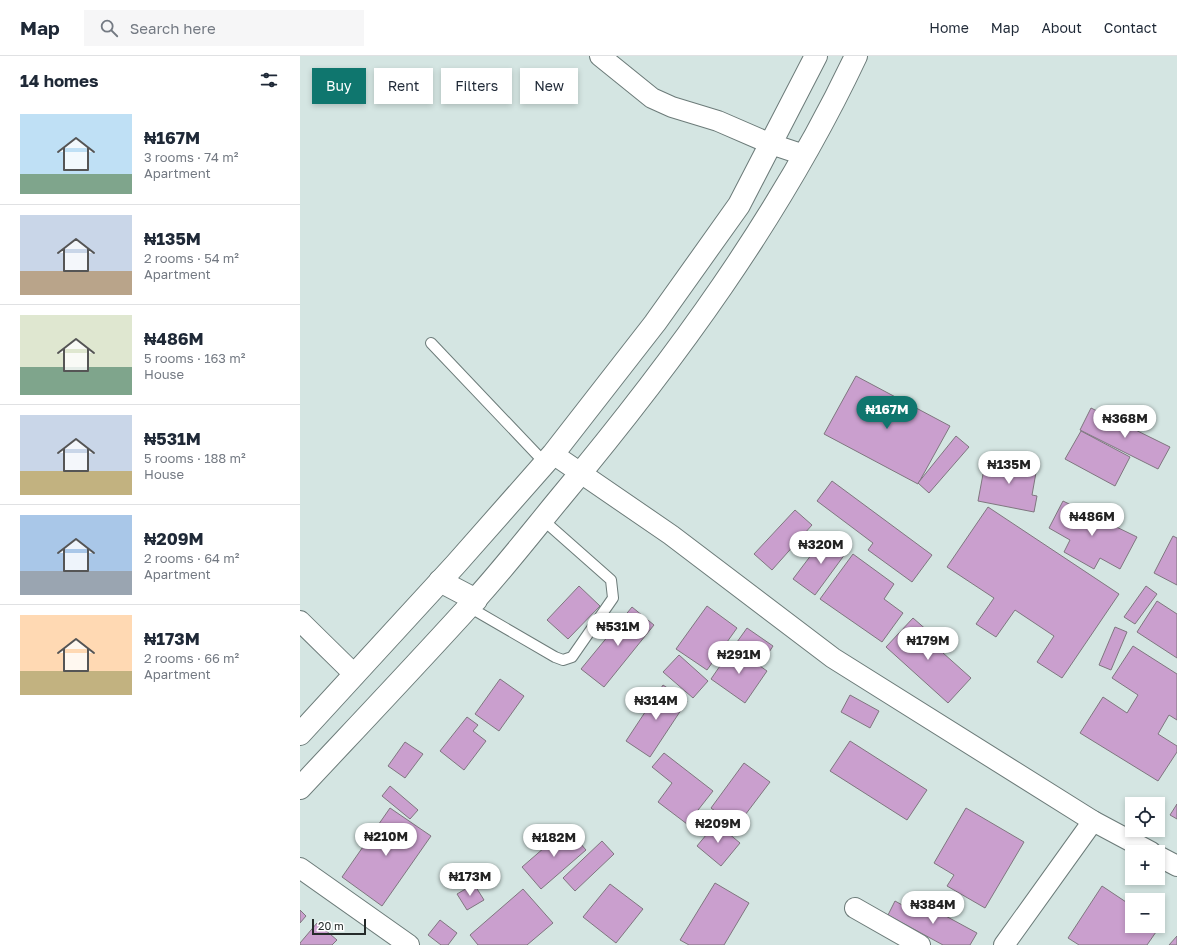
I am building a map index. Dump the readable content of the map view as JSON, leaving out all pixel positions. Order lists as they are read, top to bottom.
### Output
{
  "scale_bar": "20 m",
  "page": {
    "header": "Map",
    "search": "Search here",
    "nav": [
      "Home",
      "Map",
      "About",
      "Contact"
    ],
    "heading": "14 homes",
    "chip": [
      "Buy",
      "Rent",
      "Filters",
      "New"
    ],
    "list": [
      {
        "name": "₦167M",
        "note": "3 rooms · 74 m² · Apartment"
      },
      {
        "name": "₦135M",
        "note": "2 rooms · 54 m² · Apartment"
      },
      {
        "name": "₦486M",
        "note": "5 rooms · 163 m² · House"
      },
      {
        "name": "₦531M",
        "note": "5 rooms · 188 m² · House"
      },
      {
        "name": "₦209M",
        "note": "2 rooms · 64 m² · Apartment"
      },
      {
        "name": "₦173M",
        "note": "2 rooms · 66 m² · Apartment"
      }
    ],
    "price": [
      "₦167M",
      "₦368M",
      "₦135M",
      "₦486M",
      "₦320M",
      "₦531M",
      "₦179M",
      "₦291M",
      "₦314M",
      "₦209M",
      "₦210M",
      "₦182M",
      "₦173M",
      "₦384M"
    ],
    "map_buttons": ["+", "−"],
    "scale": "20 m"
  }
}
